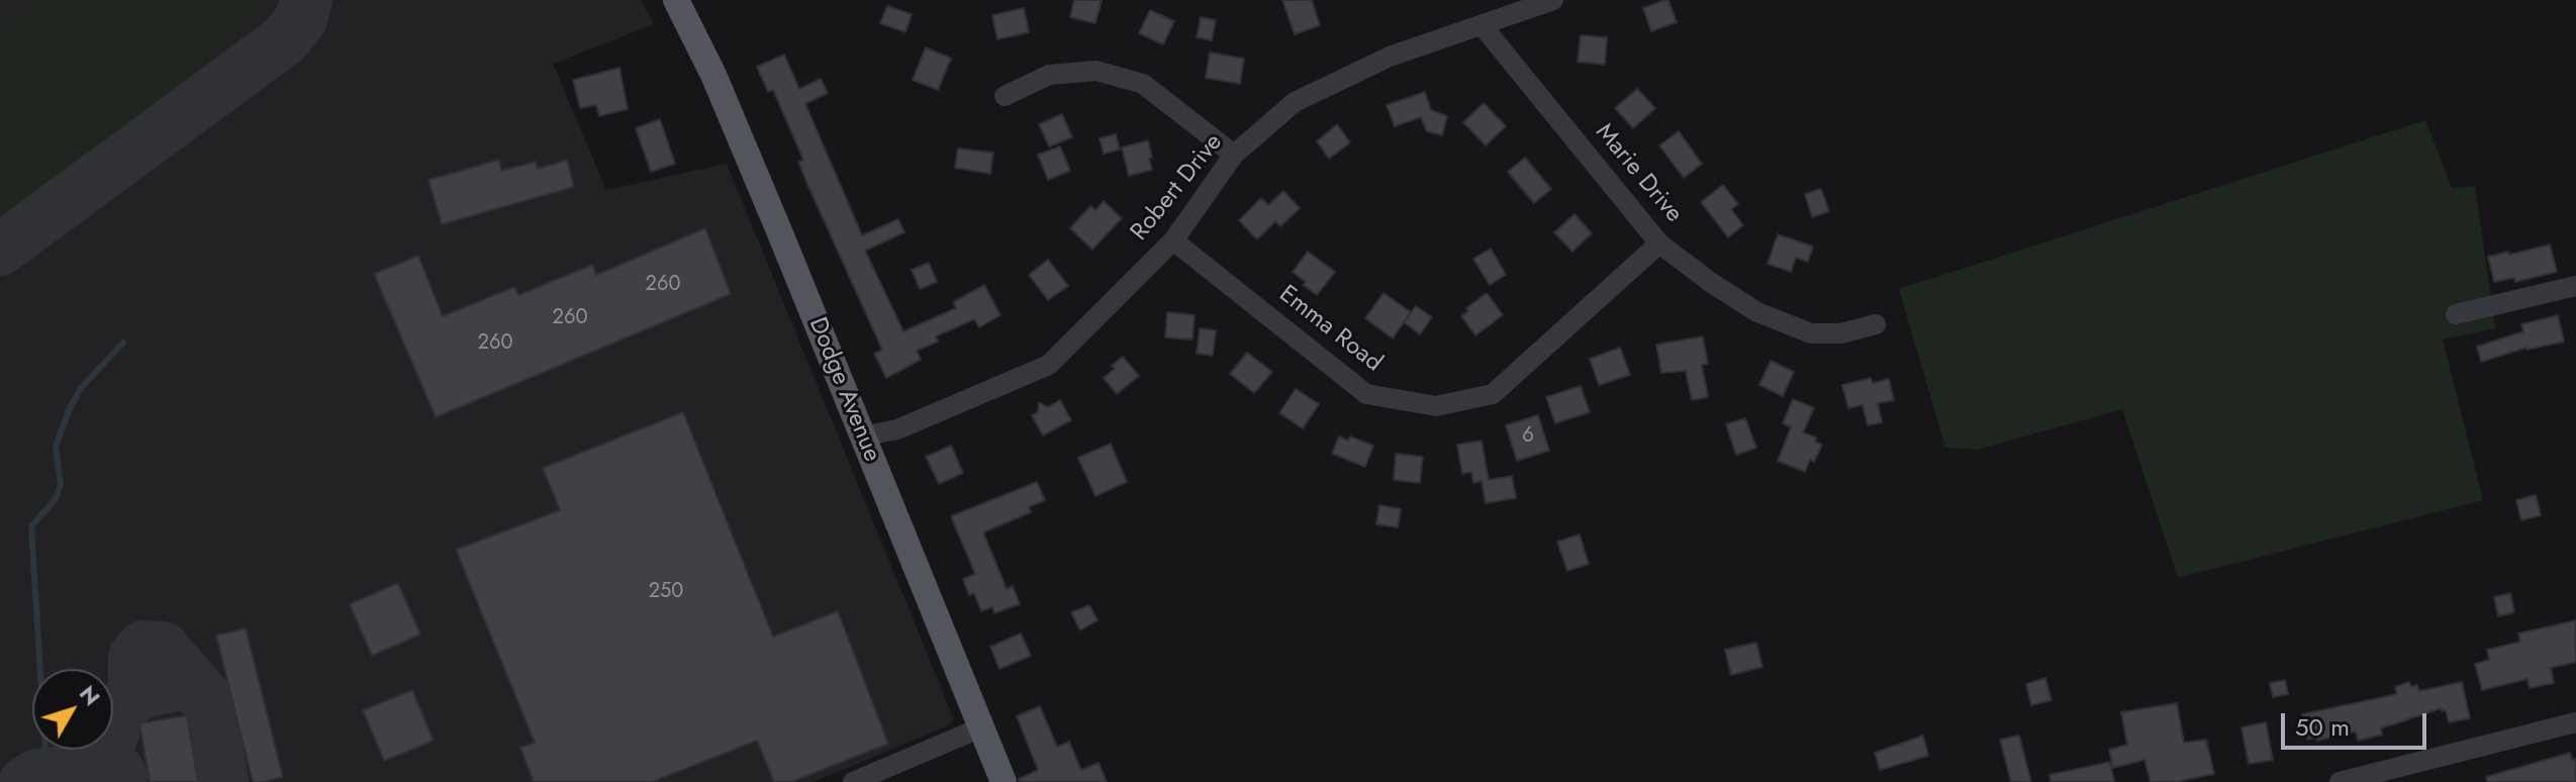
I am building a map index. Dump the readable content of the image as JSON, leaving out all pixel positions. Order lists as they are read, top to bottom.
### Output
{
  "streets": {
    "main road": ["Dodge Avenue"],
    "street": ["Marie Drive", "Robert Drive", "Emma Road"]
  },
  "crossings": [
    ["Marie Drive", "Robert Drive"],
    ["Marie Drive", "Emma Road"],
    ["Robert Drive", "Emma Road"],
    ["Robert Drive", "Dodge Avenue"]
  ],
  "house_numbers": [
    "260",
    "260",
    "260",
    "6",
    "250"
  ],
  "scale_bar": "50 m",
  "north": "top right"
}
